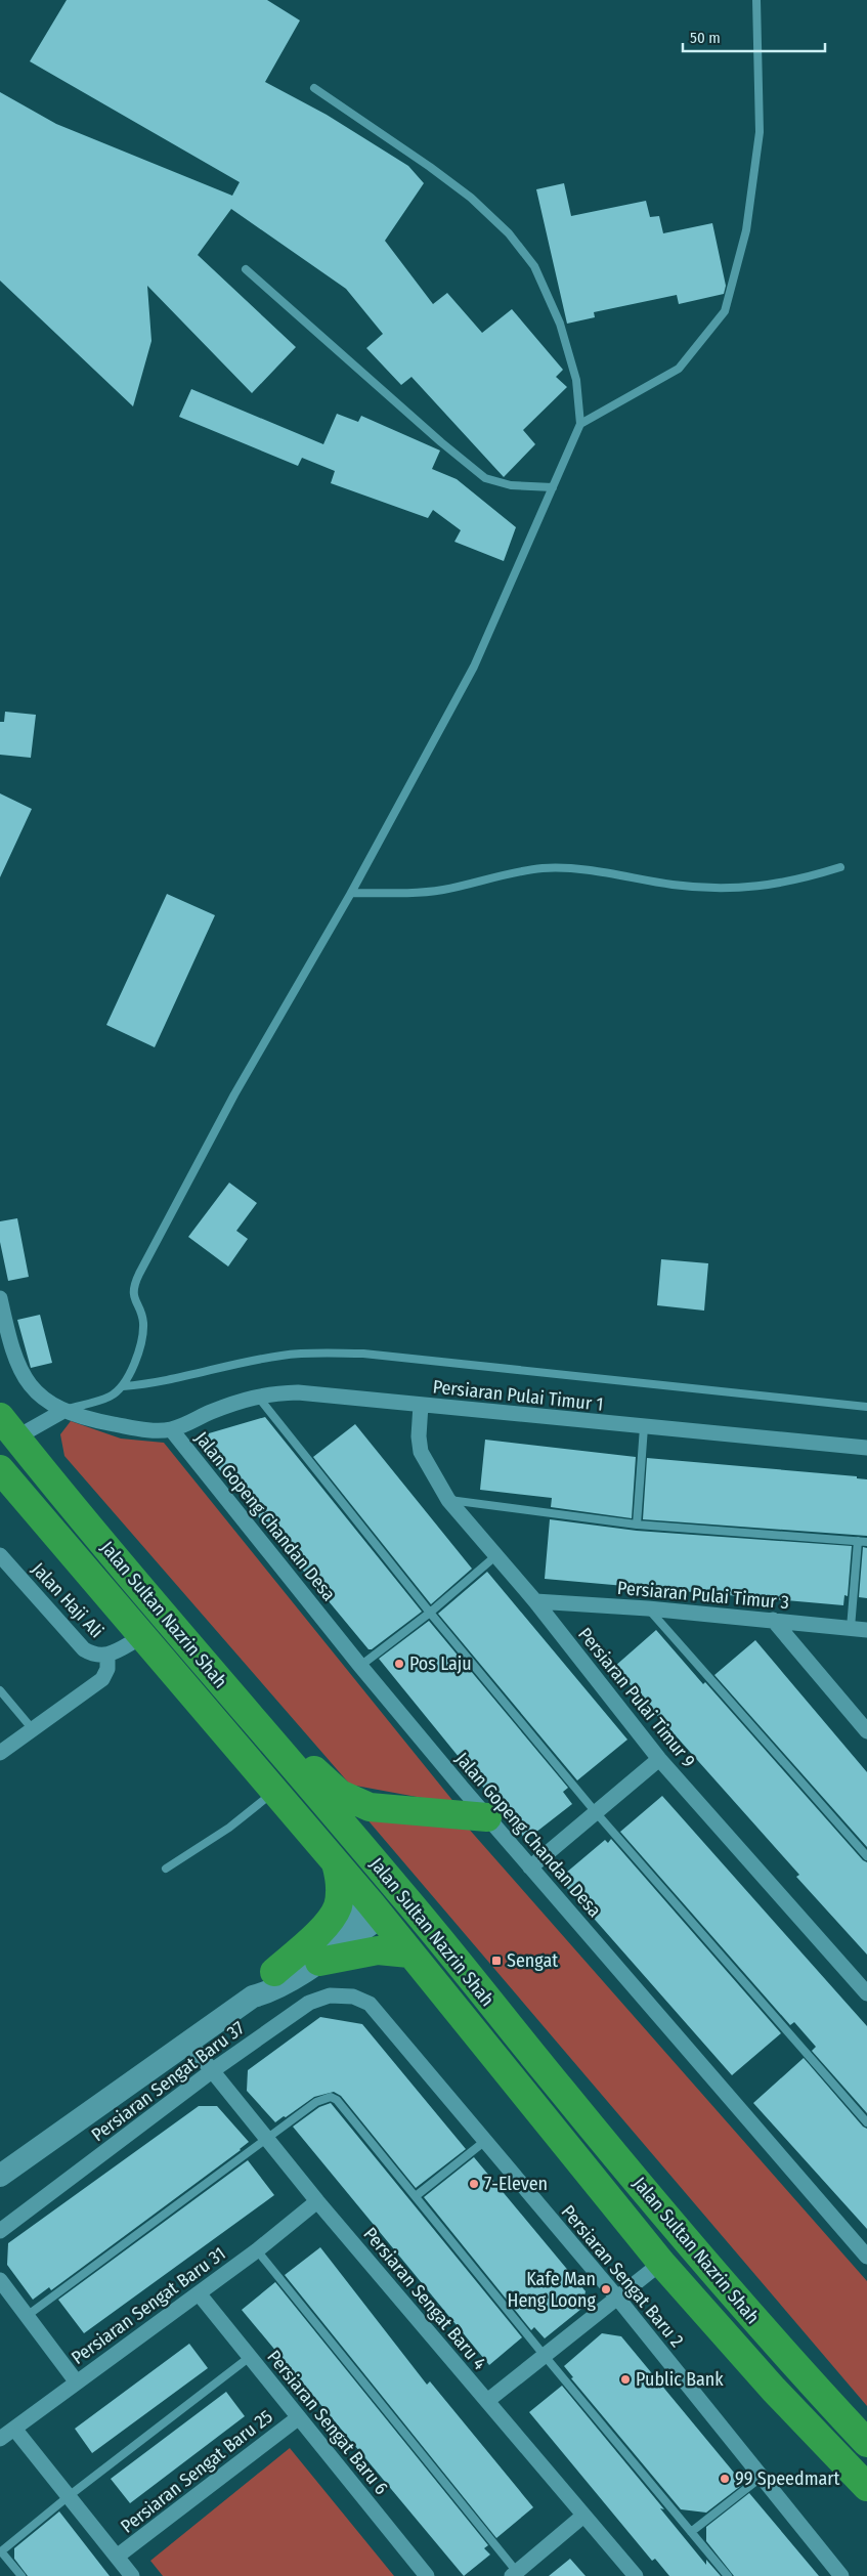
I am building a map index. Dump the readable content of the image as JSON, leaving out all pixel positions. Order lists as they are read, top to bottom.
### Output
{
  "streets": {
    "highway": ["Jalan Sultan Nazrin Shah"],
    "street": [
      "Persiaran Pulai Timur 1",
      "Jalan Gopeng Chandan Desa",
      "Persiaran Pulai Timur 3",
      "Jalan Haji Ali",
      "Persiaran Pulai Timur 9",
      "Persiaran Sengat Baru 37",
      "Persiaran Sengat Baru 2",
      "Persiaran Sengat Baru 4",
      "Persiaran Sengat Baru 31",
      "Persiaran Sengat Baru 6",
      "Persiaran Sengat Baru 25"
    ]
  },
  "crossings": [
    ["Persiaran Pulai Timur 1", "Jalan Gopeng Chandan Desa"],
    ["Persiaran Pulai Timur 1", "Persiaran Pulai Timur 9"],
    ["Persiaran Pulai Timur 3", "Persiaran Pulai Timur 9"],
    ["Jalan Haji Ali", "Jalan Sultan Nazrin Shah"],
    ["Persiaran Sengat Baru 37", "Persiaran Sengat Baru 2"],
    ["Persiaran Sengat Baru 37", "Persiaran Sengat Baru 4"],
    ["Persiaran Sengat Baru 4", "Persiaran Sengat Baru 31"],
    ["Persiaran Sengat Baru 31", "Persiaran Sengat Baru 6"],
    ["Persiaran Sengat Baru 6", "Persiaran Sengat Baru 25"]
  ],
  "places": {
    "other": [
      "Pos Laju",
      "7-Eleven",
      "Kafe Man Heng Loong",
      "Public Bank",
      "99 Speedmart"
    ],
    "transit": ["Sengat"]
  },
  "scale_bar": "50 m"
}
